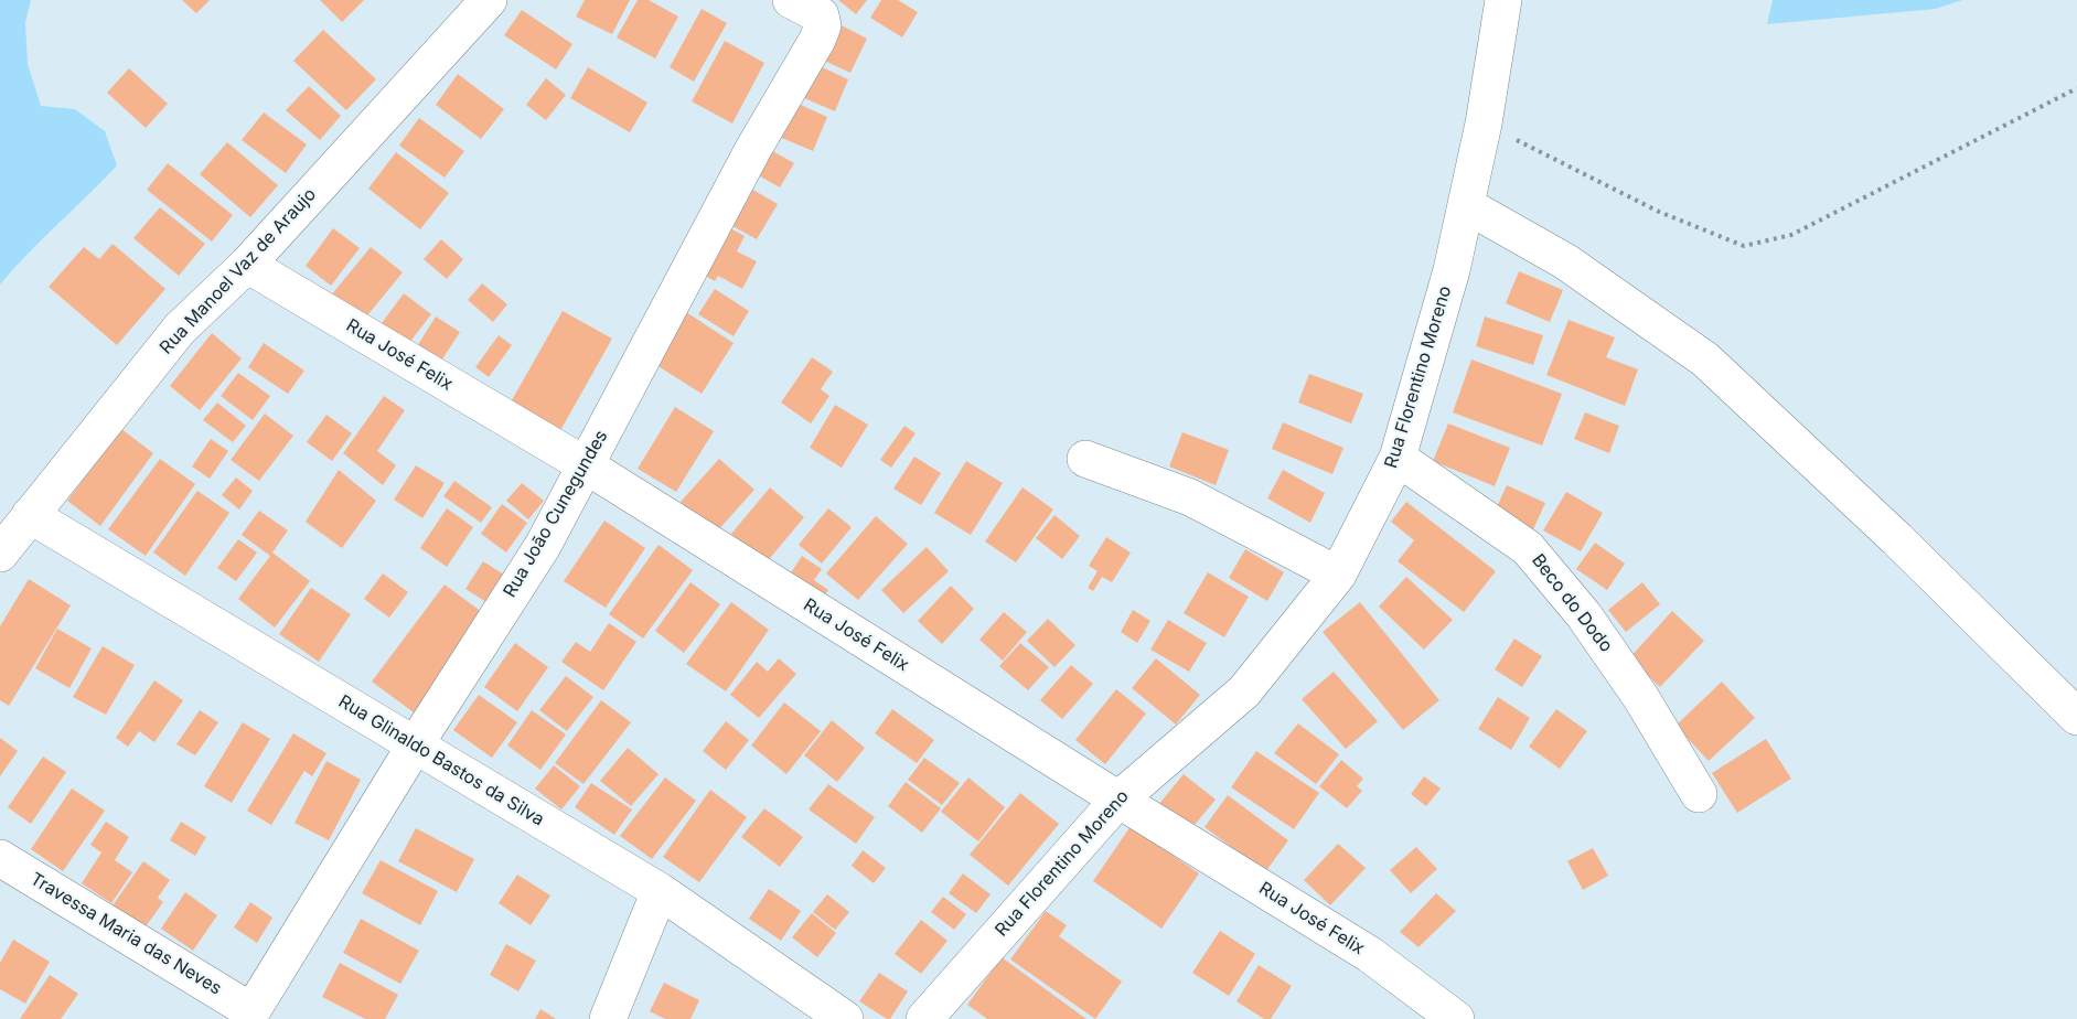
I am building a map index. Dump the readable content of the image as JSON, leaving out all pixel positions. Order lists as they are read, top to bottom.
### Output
{
  "streets": {
    "street": [
      "Rua Manoel Vaz de Araujo",
      "Rua José Felix",
      "Rua Florentino Moreno",
      "Rua João Cunegundes",
      "Beco do Dodo",
      "Rua Glinaldo Bastos da Silva",
      "Travessa Maria das Neves"
    ]
  },
  "crossings": [
    ["Rua Manoel Vaz de Araujo", "Rua José Felix"],
    ["Rua Manoel Vaz de Araujo", "Rua Glinaldo Bastos da Silva"],
    ["Rua José Felix", "Rua Florentino Moreno"],
    ["Rua José Felix", "Rua João Cunegundes"],
    ["Rua Florentino Moreno", "Beco do Dodo"],
    ["Rua João Cunegundes", "Rua Glinaldo Bastos da Silva"],
    ["Rua João Cunegundes", "Travessa Maria das Neves"]
  ]
}
